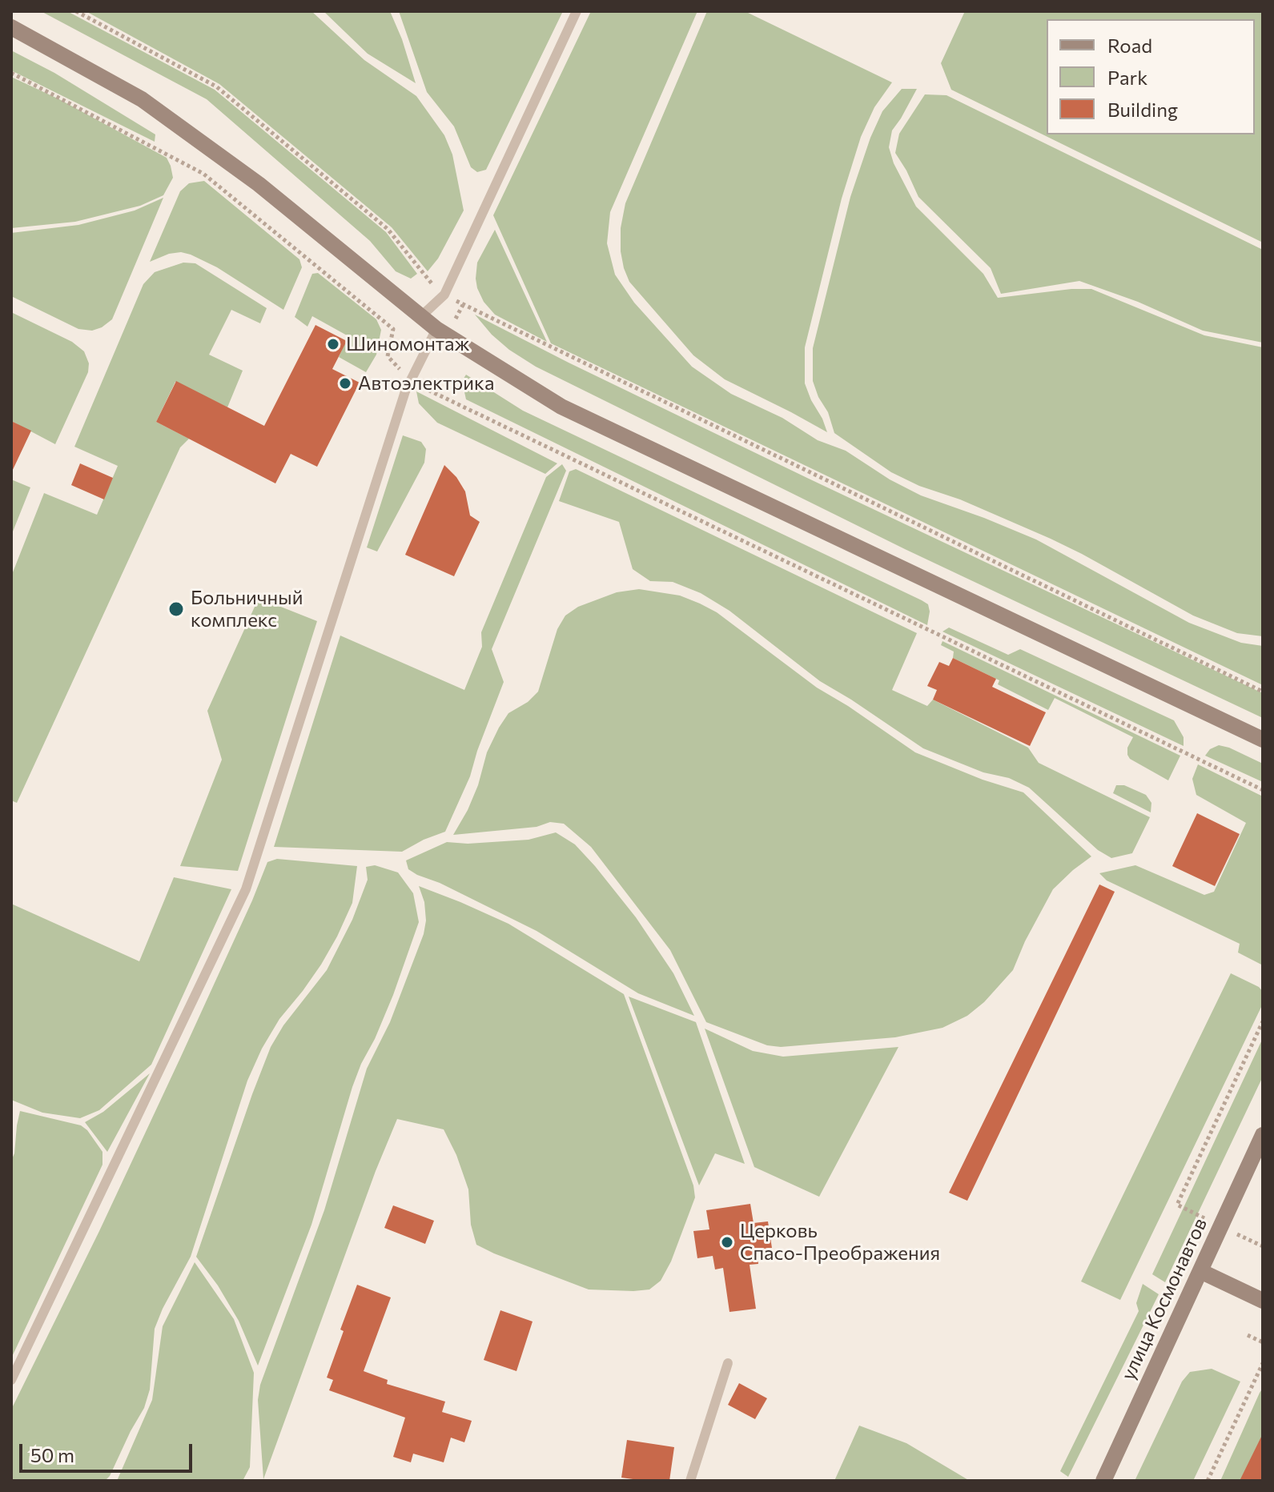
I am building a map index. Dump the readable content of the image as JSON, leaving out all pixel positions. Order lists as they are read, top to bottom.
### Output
{
  "streets": {
    "main road": ["улица Космонавтов"]
  },
  "places": [
    "Шиномонтаж",
    "Автоэлектрика",
    "Больничный комплекс",
    "Церковь Спасо-Преображения"
  ],
  "legend": ["Road", "Park", "Building"],
  "scale_bar": "50 m"
}
